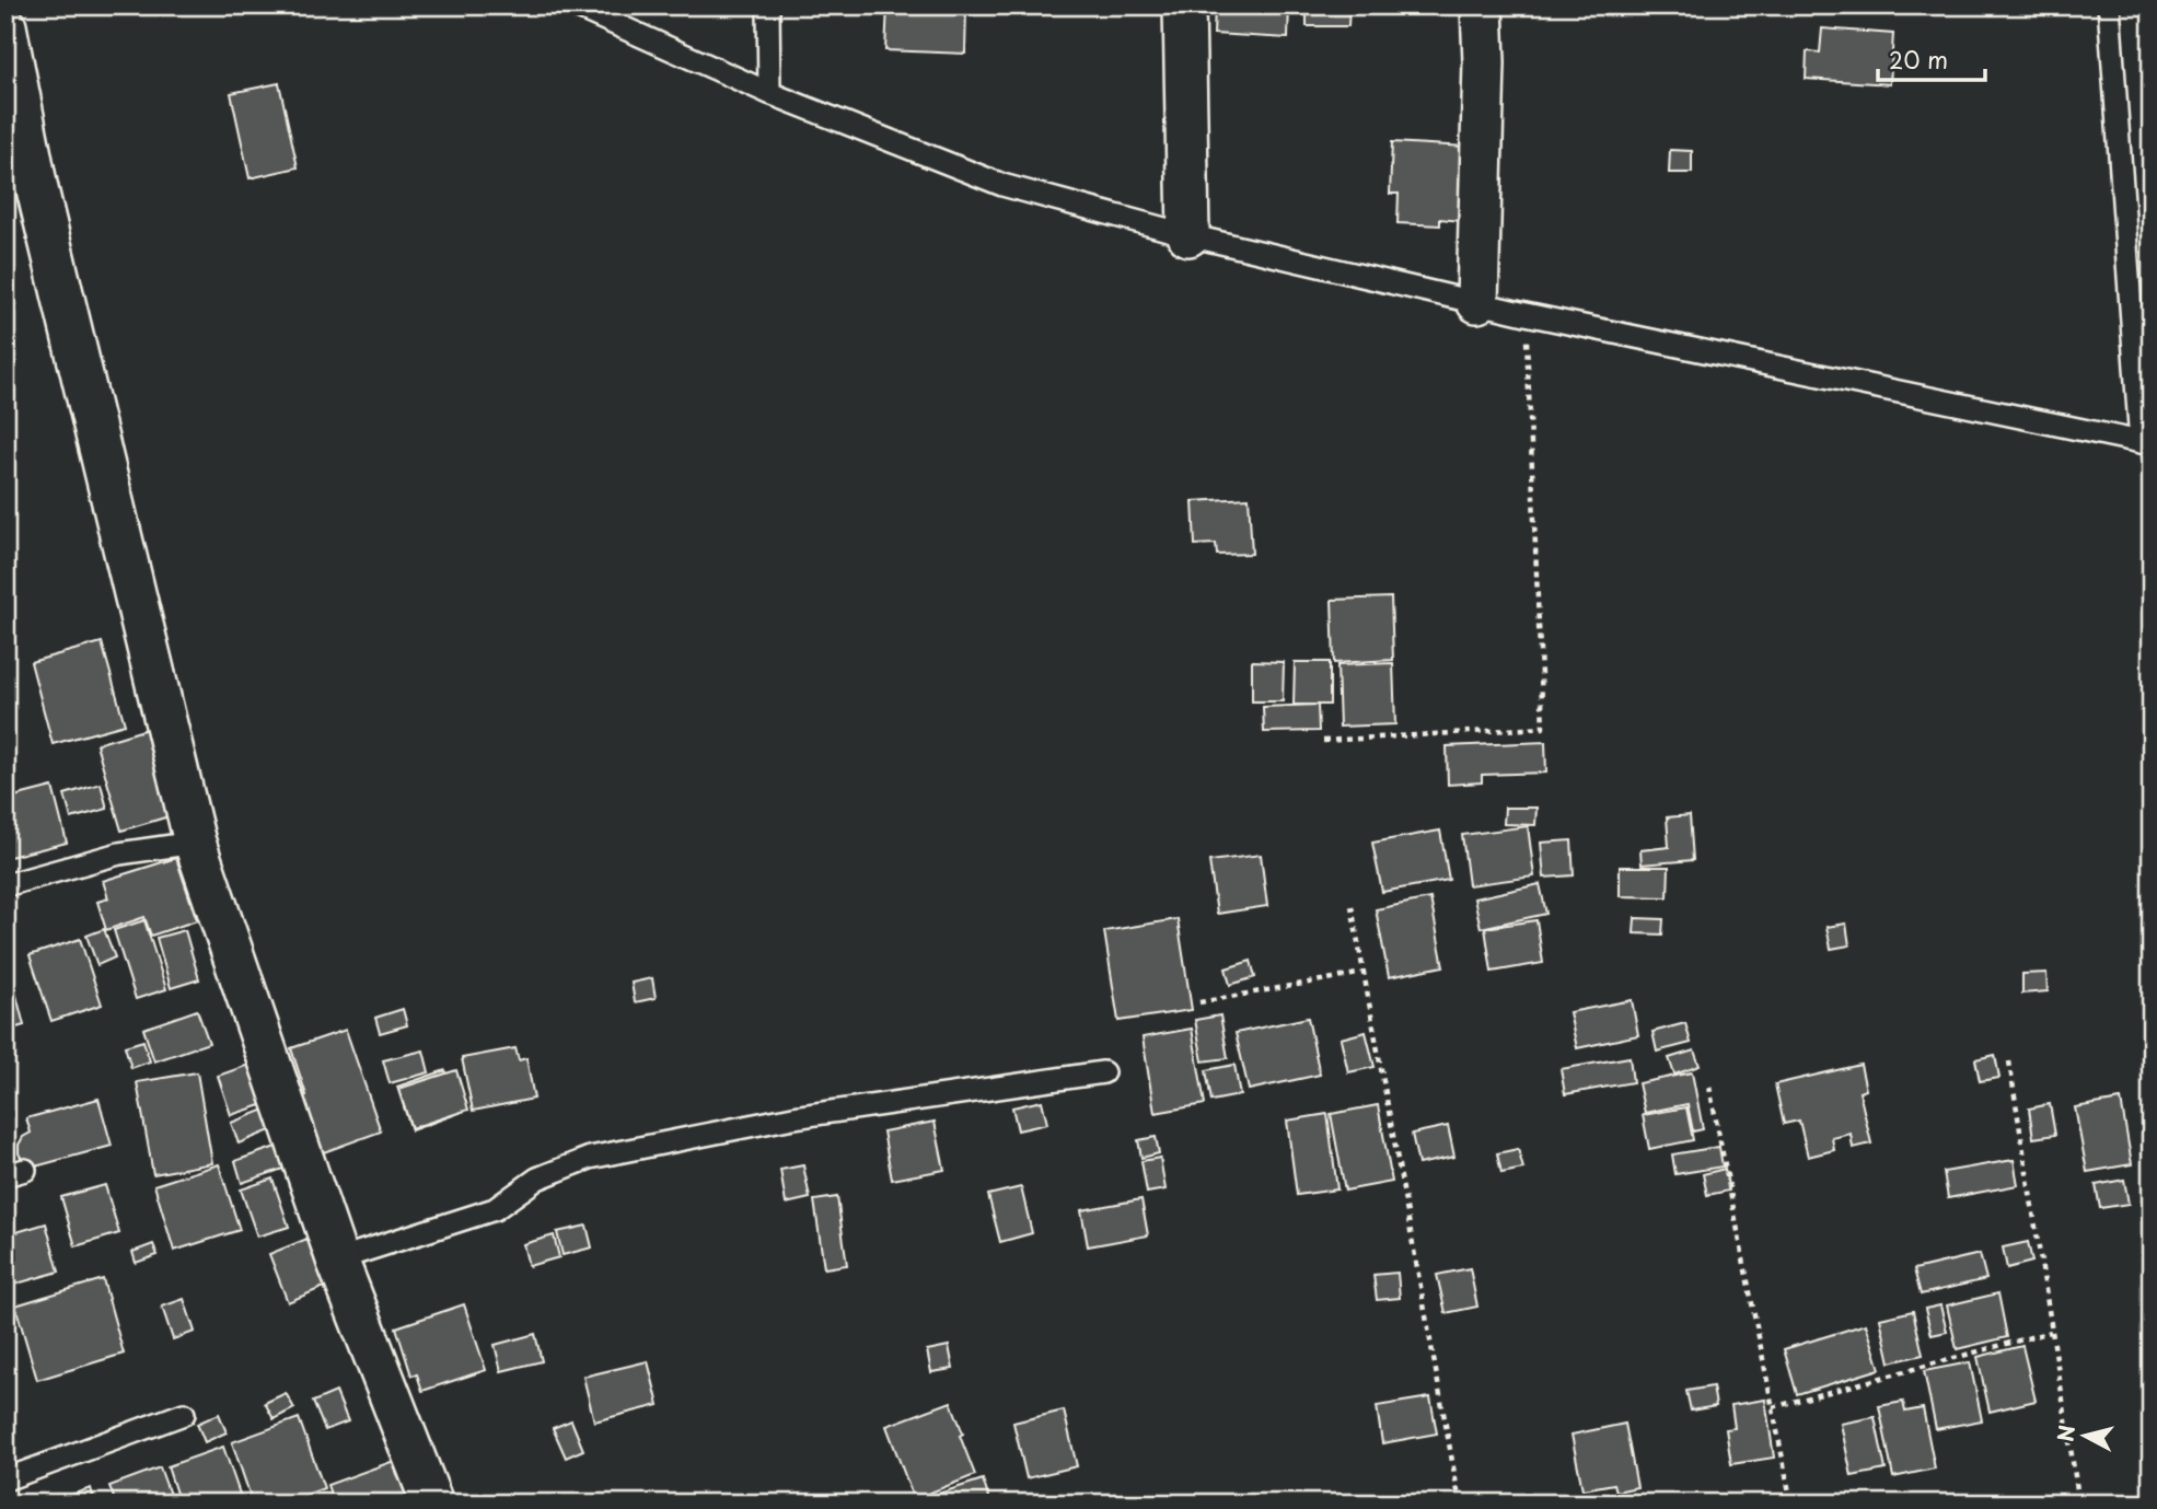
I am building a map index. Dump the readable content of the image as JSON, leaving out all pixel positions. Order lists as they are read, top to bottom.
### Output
{
  "scale_bar": "20 m",
  "north": "left"
}
